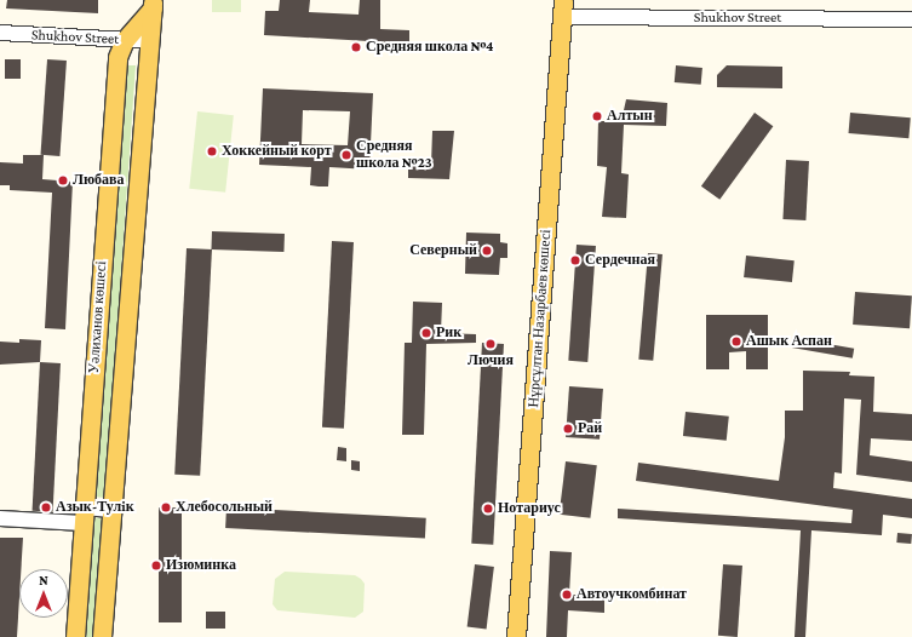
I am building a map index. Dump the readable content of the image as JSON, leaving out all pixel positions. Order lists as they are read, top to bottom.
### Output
{
  "streets": {
    "main road": ["Уәлиханов көшесі", "Нұрсұлтан Назарбаев көшесі"],
    "street": ["Shukhov Street"]
  },
  "crossings": [
    ["Shukhov Street", "Уәлиханов көшесі"],
    ["Shukhov Street", "Нұрсұлтан Назарбаев көшесі"]
  ],
  "places": [
    "Средняя школа №4",
    "Алтын",
    "Хоккейный корт",
    "Средняя школа №23",
    "Любава",
    "Северный",
    "Сердечная",
    "Рик",
    "Ашык Аспан",
    "Лючия",
    "Рай",
    "Азык-Тулiк",
    "Хлебосольный",
    "Нотариус",
    "Изюминка",
    "Автоучкомбинат"
  ],
  "north": "top"
}
